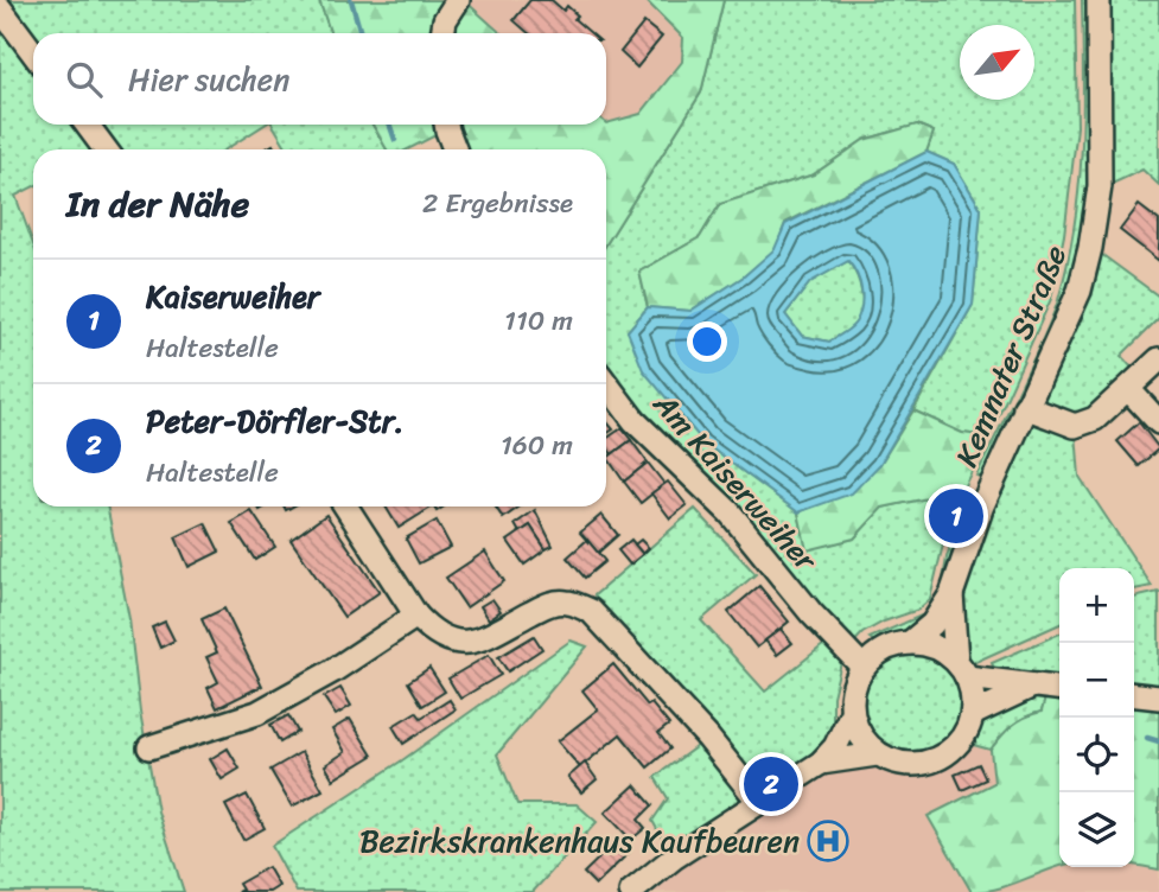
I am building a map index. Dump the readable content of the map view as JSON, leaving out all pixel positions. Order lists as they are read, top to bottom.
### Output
{
  "streets": {
    "street": ["Kemnater Straße", "Am Kaiserweiher"]
  },
  "crossings": [
    ["Kemnater Straße", "Am Kaiserweiher"]
  ],
  "places": {
    "hospital": ["Bezirkskrankenhaus Kaufbeuren"]
  },
  "north": "top right",
  "page": {
    "search": "Hier suchen",
    "heading": ["In der Nähe", "2 Ergebnisse"],
    "list": [
      {
        "mark": "1",
        "name": "Kaiserweiher",
        "note": "Haltestelle",
        "value": "110 m"
      },
      {
        "mark": "2",
        "name": "Peter-Dörfler-Str.",
        "note": "Haltestelle",
        "value": "160 m"
      }
    ],
    "pins": ["1", "2"],
    "map_buttons": ["+", "−"]
  }
}
